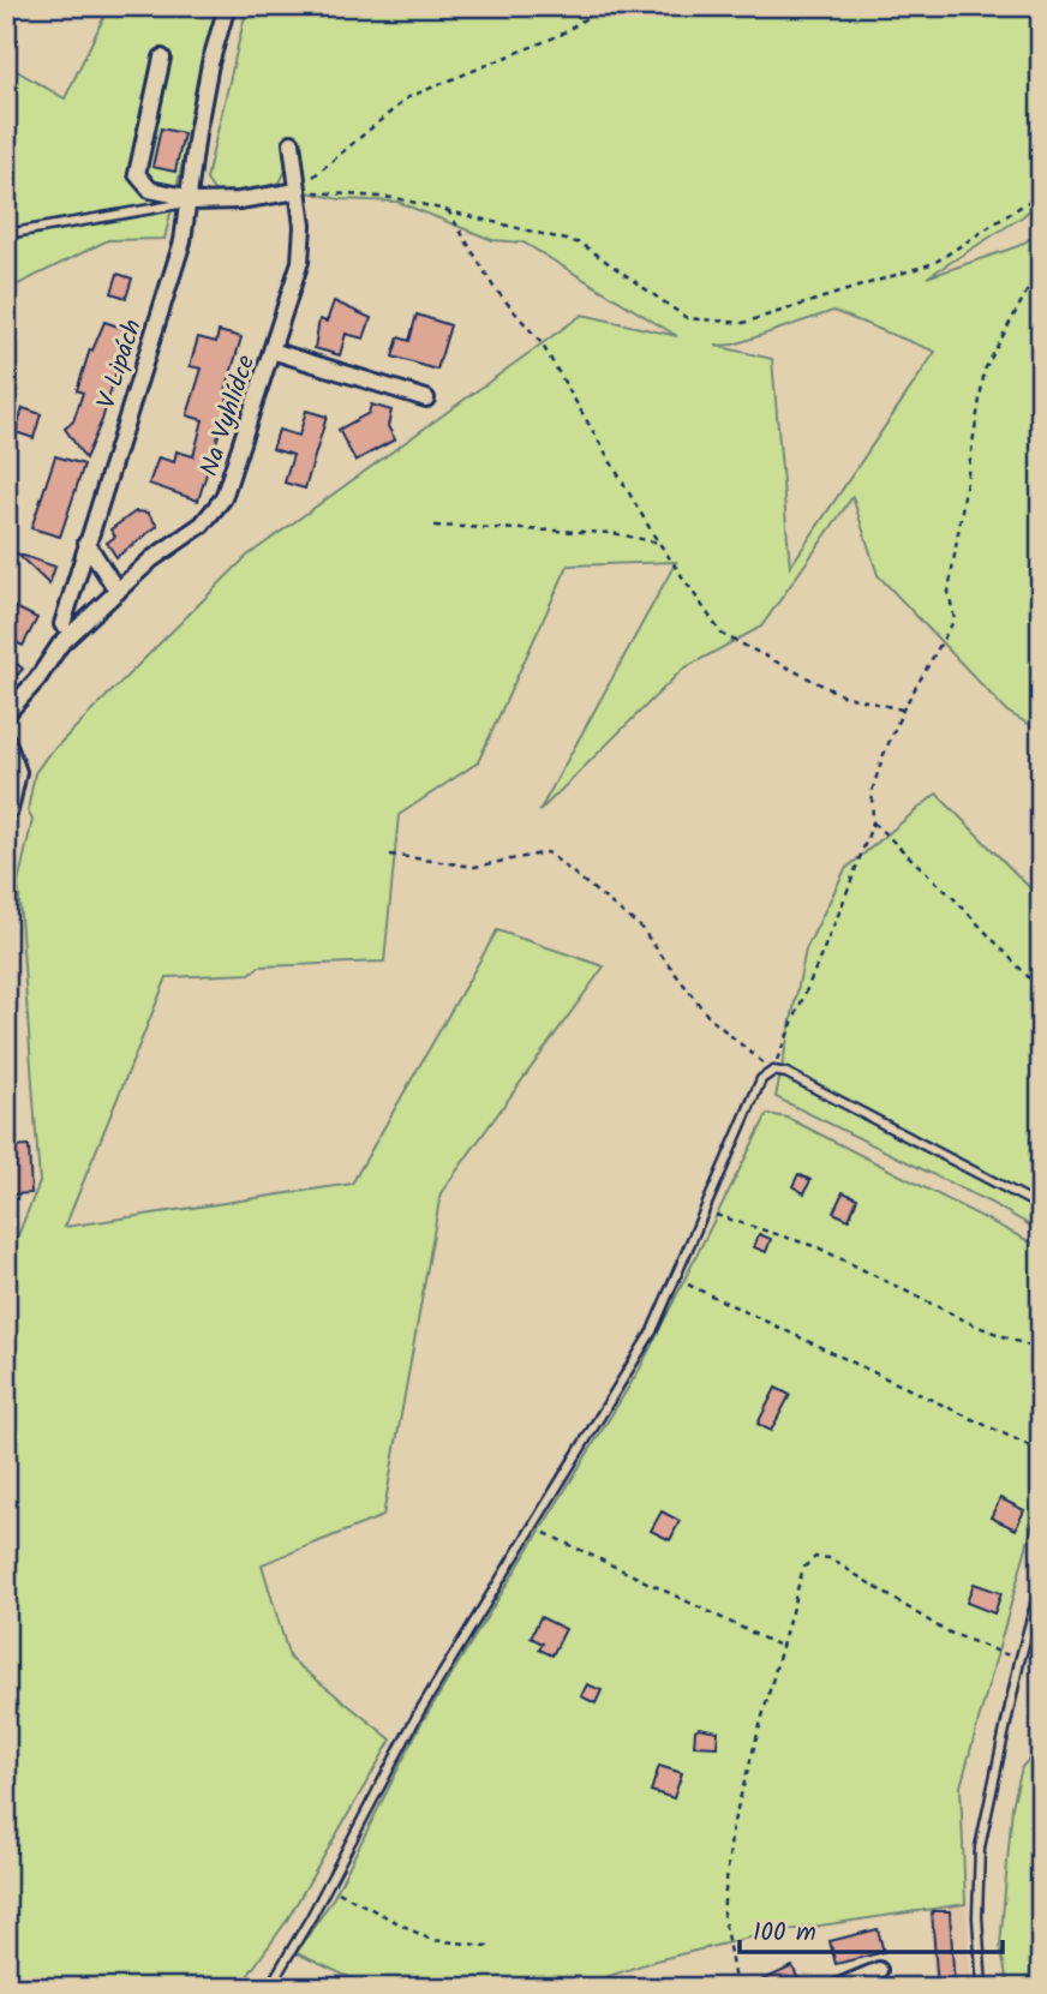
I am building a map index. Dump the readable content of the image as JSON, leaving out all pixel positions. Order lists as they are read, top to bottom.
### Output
{
  "streets": {
    "street": ["V Lipách", "Na Vyhlídce"]
  },
  "scale_bar": "100 m"
}
